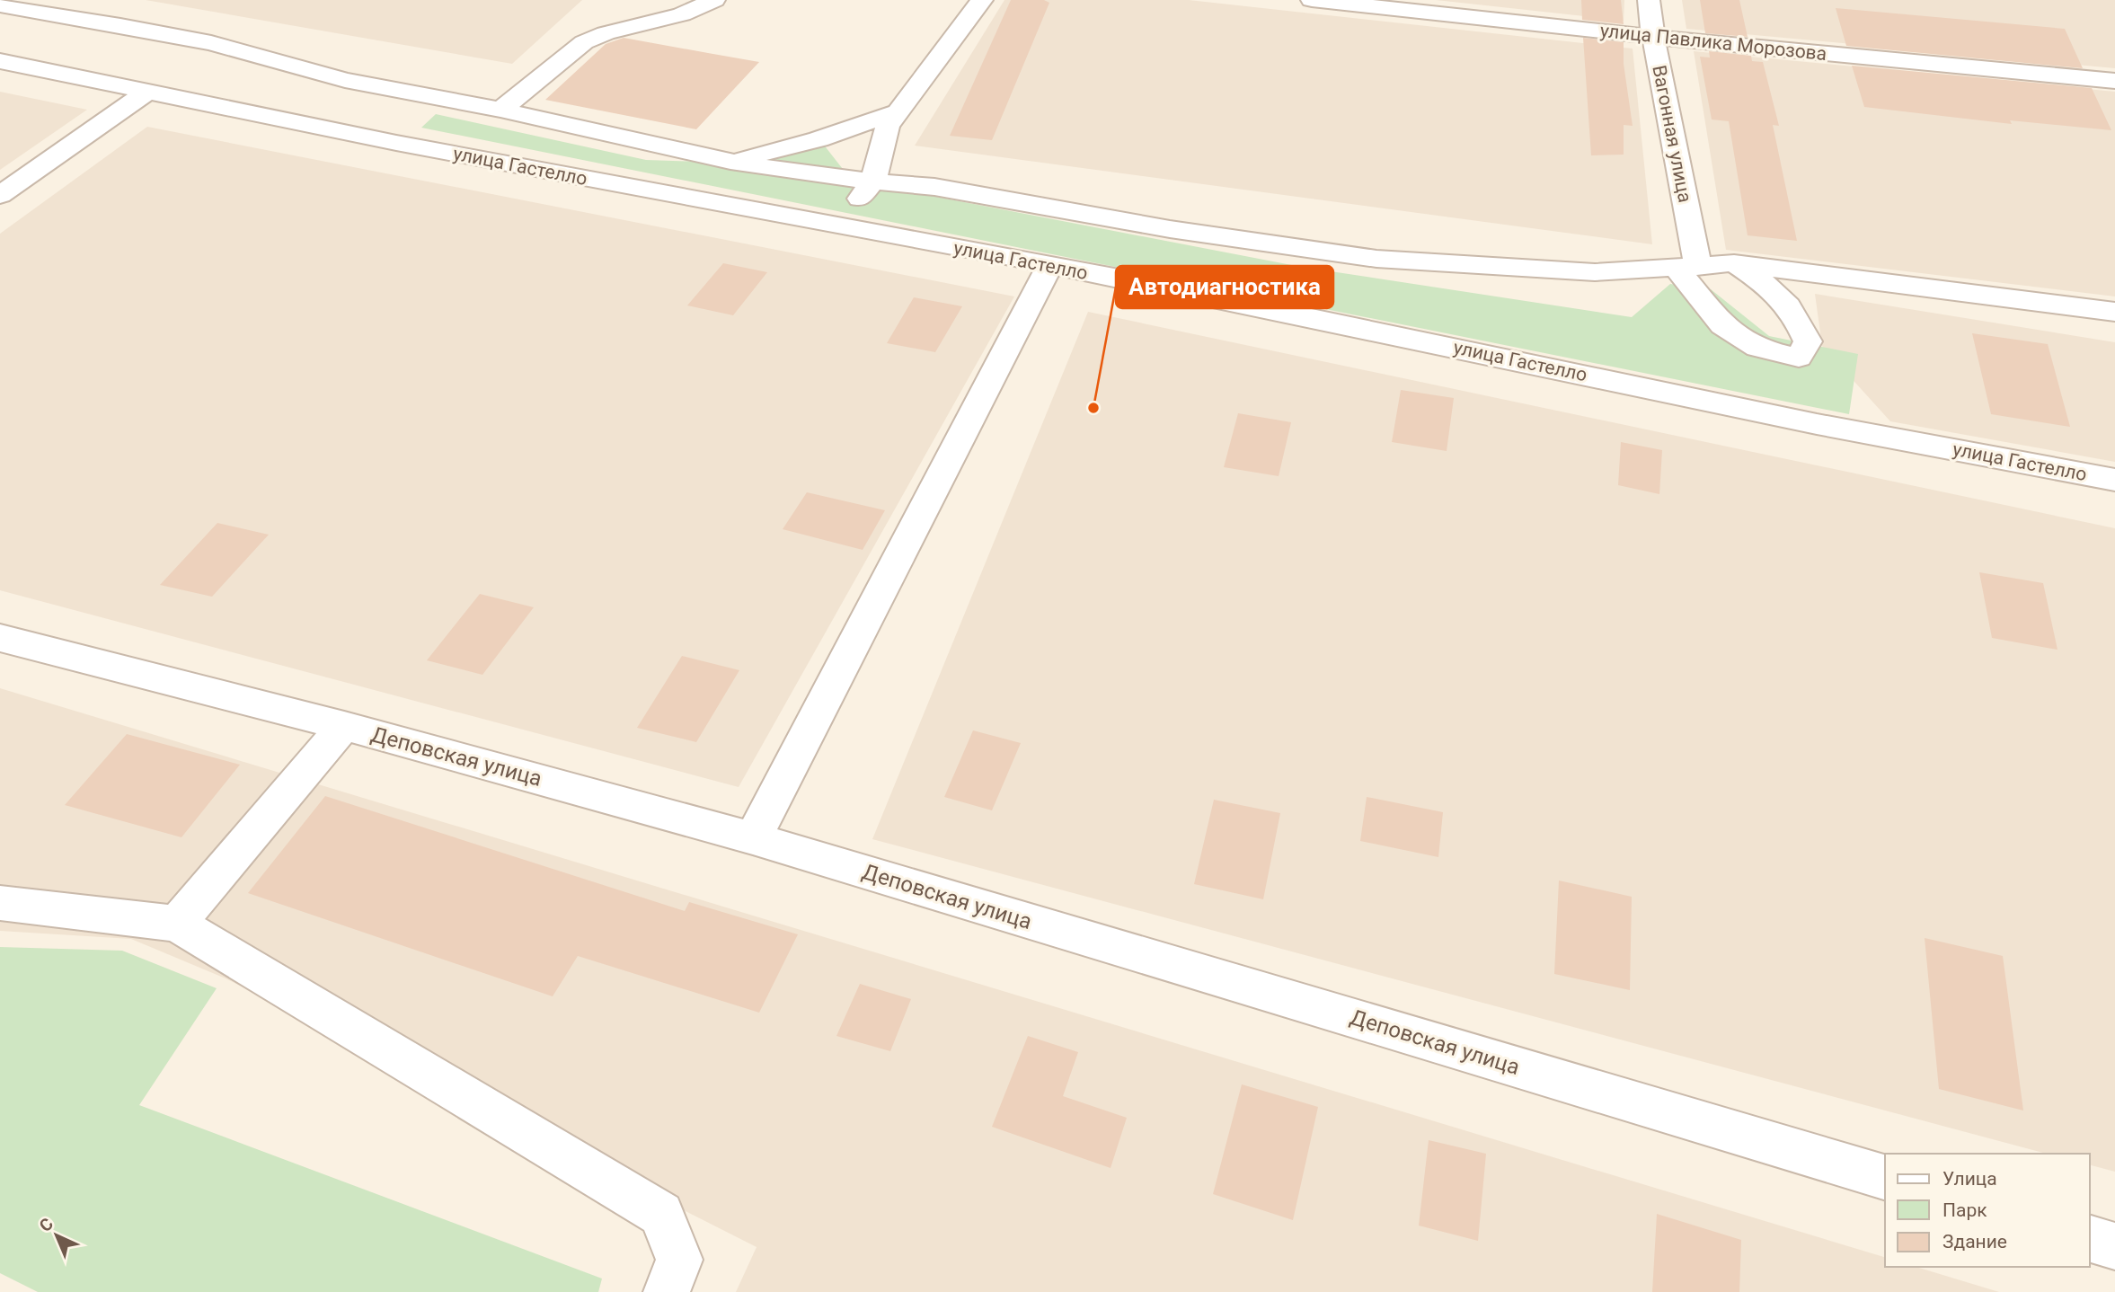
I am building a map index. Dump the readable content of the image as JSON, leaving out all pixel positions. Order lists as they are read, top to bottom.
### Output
{
  "streets": {
    "street": [
      "улица Павлика Морозова",
      "Вагонная улица",
      "улица Гастелло",
      "Деповская улица"
    ]
  },
  "crossings": [
    ["улица Павлика Морозова", "Вагонная улица"]
  ],
  "places": ["Автодиагностика"],
  "legend": ["Улица", "Парк", "Здание"],
  "north": "top left"
}
